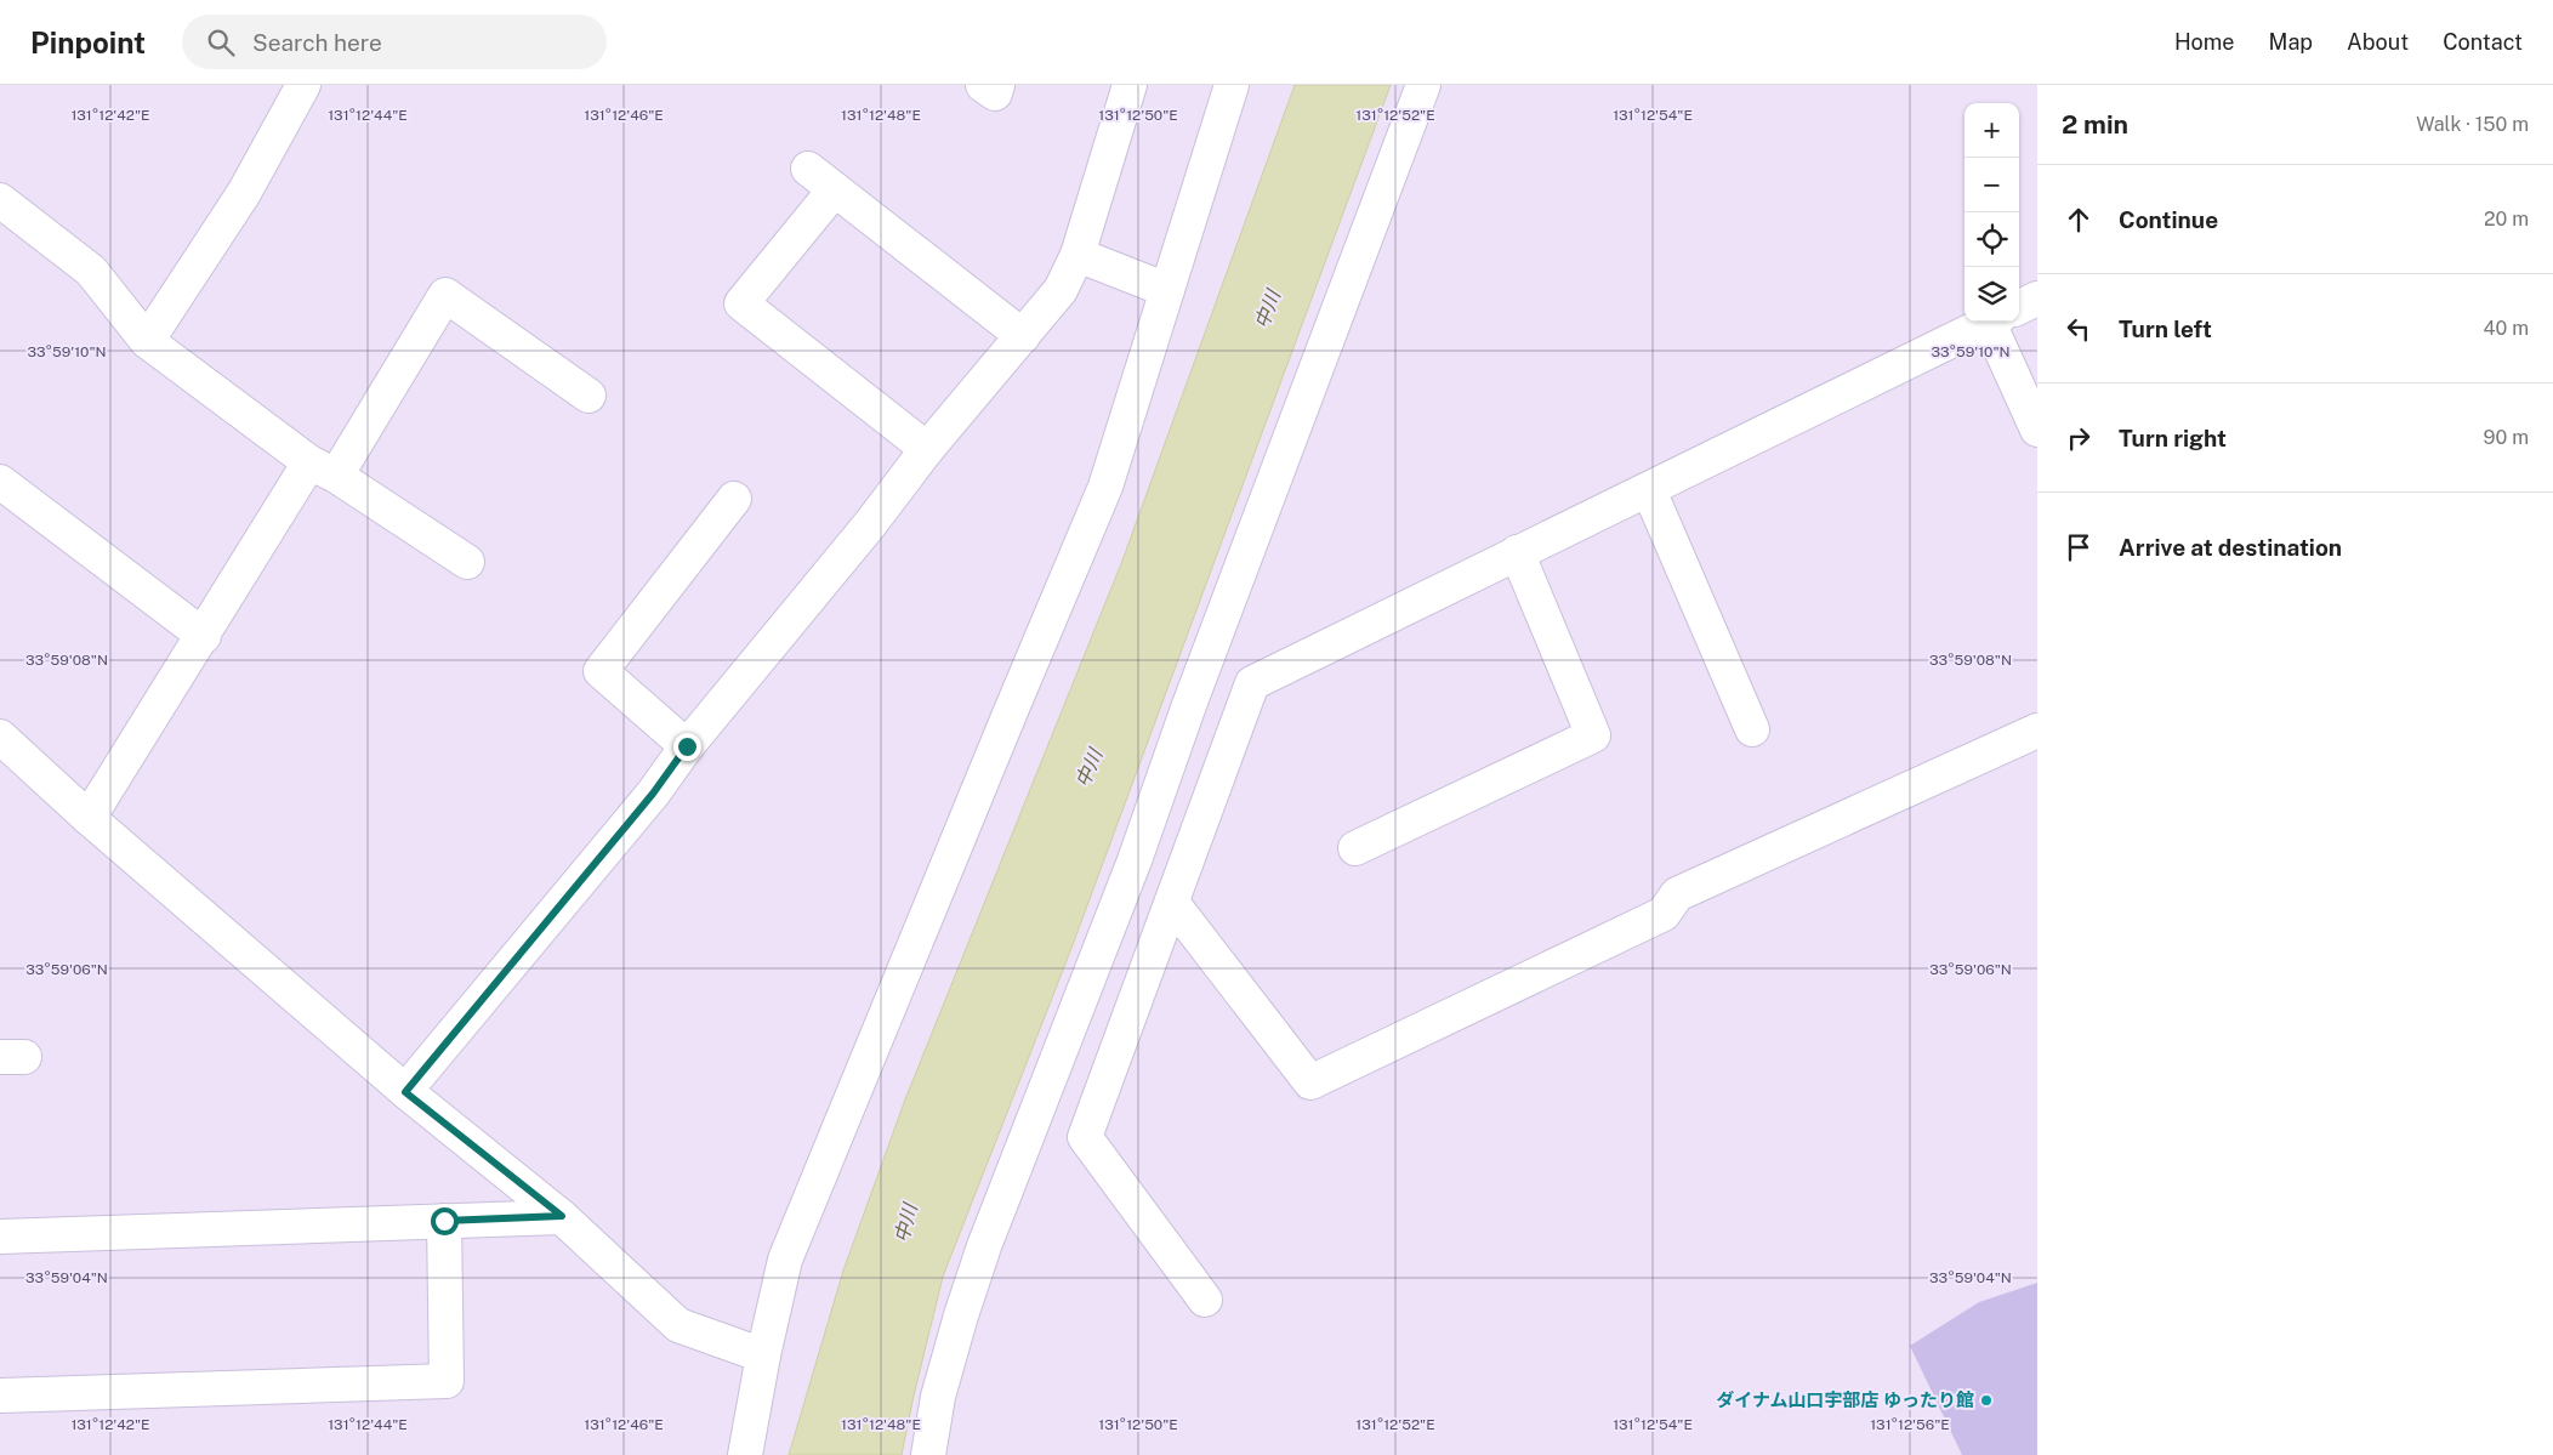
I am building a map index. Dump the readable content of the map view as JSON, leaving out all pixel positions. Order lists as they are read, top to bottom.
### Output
{
  "water": ["中川"],
  "places": ["ダイナム山口宇部店 ゆったり館"],
  "page": {
    "header": "Pinpoint",
    "search": "Search here",
    "nav": [
      "Home",
      "Map",
      "About",
      "Contact"
    ],
    "heading": ["2 min", "Walk · 150 m"],
    "map_buttons": ["+", "−"],
    "list": [
      ["Continue", "20 m"],
      ["Turn left", "40 m"],
      ["Turn right", "90 m"],
      "Arrive at destination"
    ]
  },
  "coordinates": [
    "131°12'42\"E",
    "131°12'44\"E",
    "131°12'46\"E",
    "131°12'48\"E",
    "131°12'50\"E",
    "131°12'52\"E",
    "131°12'54\"E",
    "33°59'10\"N",
    "33°59'08\"N",
    "33°59'06\"N",
    "33°59'04\"N",
    "131°12'56\"E"
  ]
}
